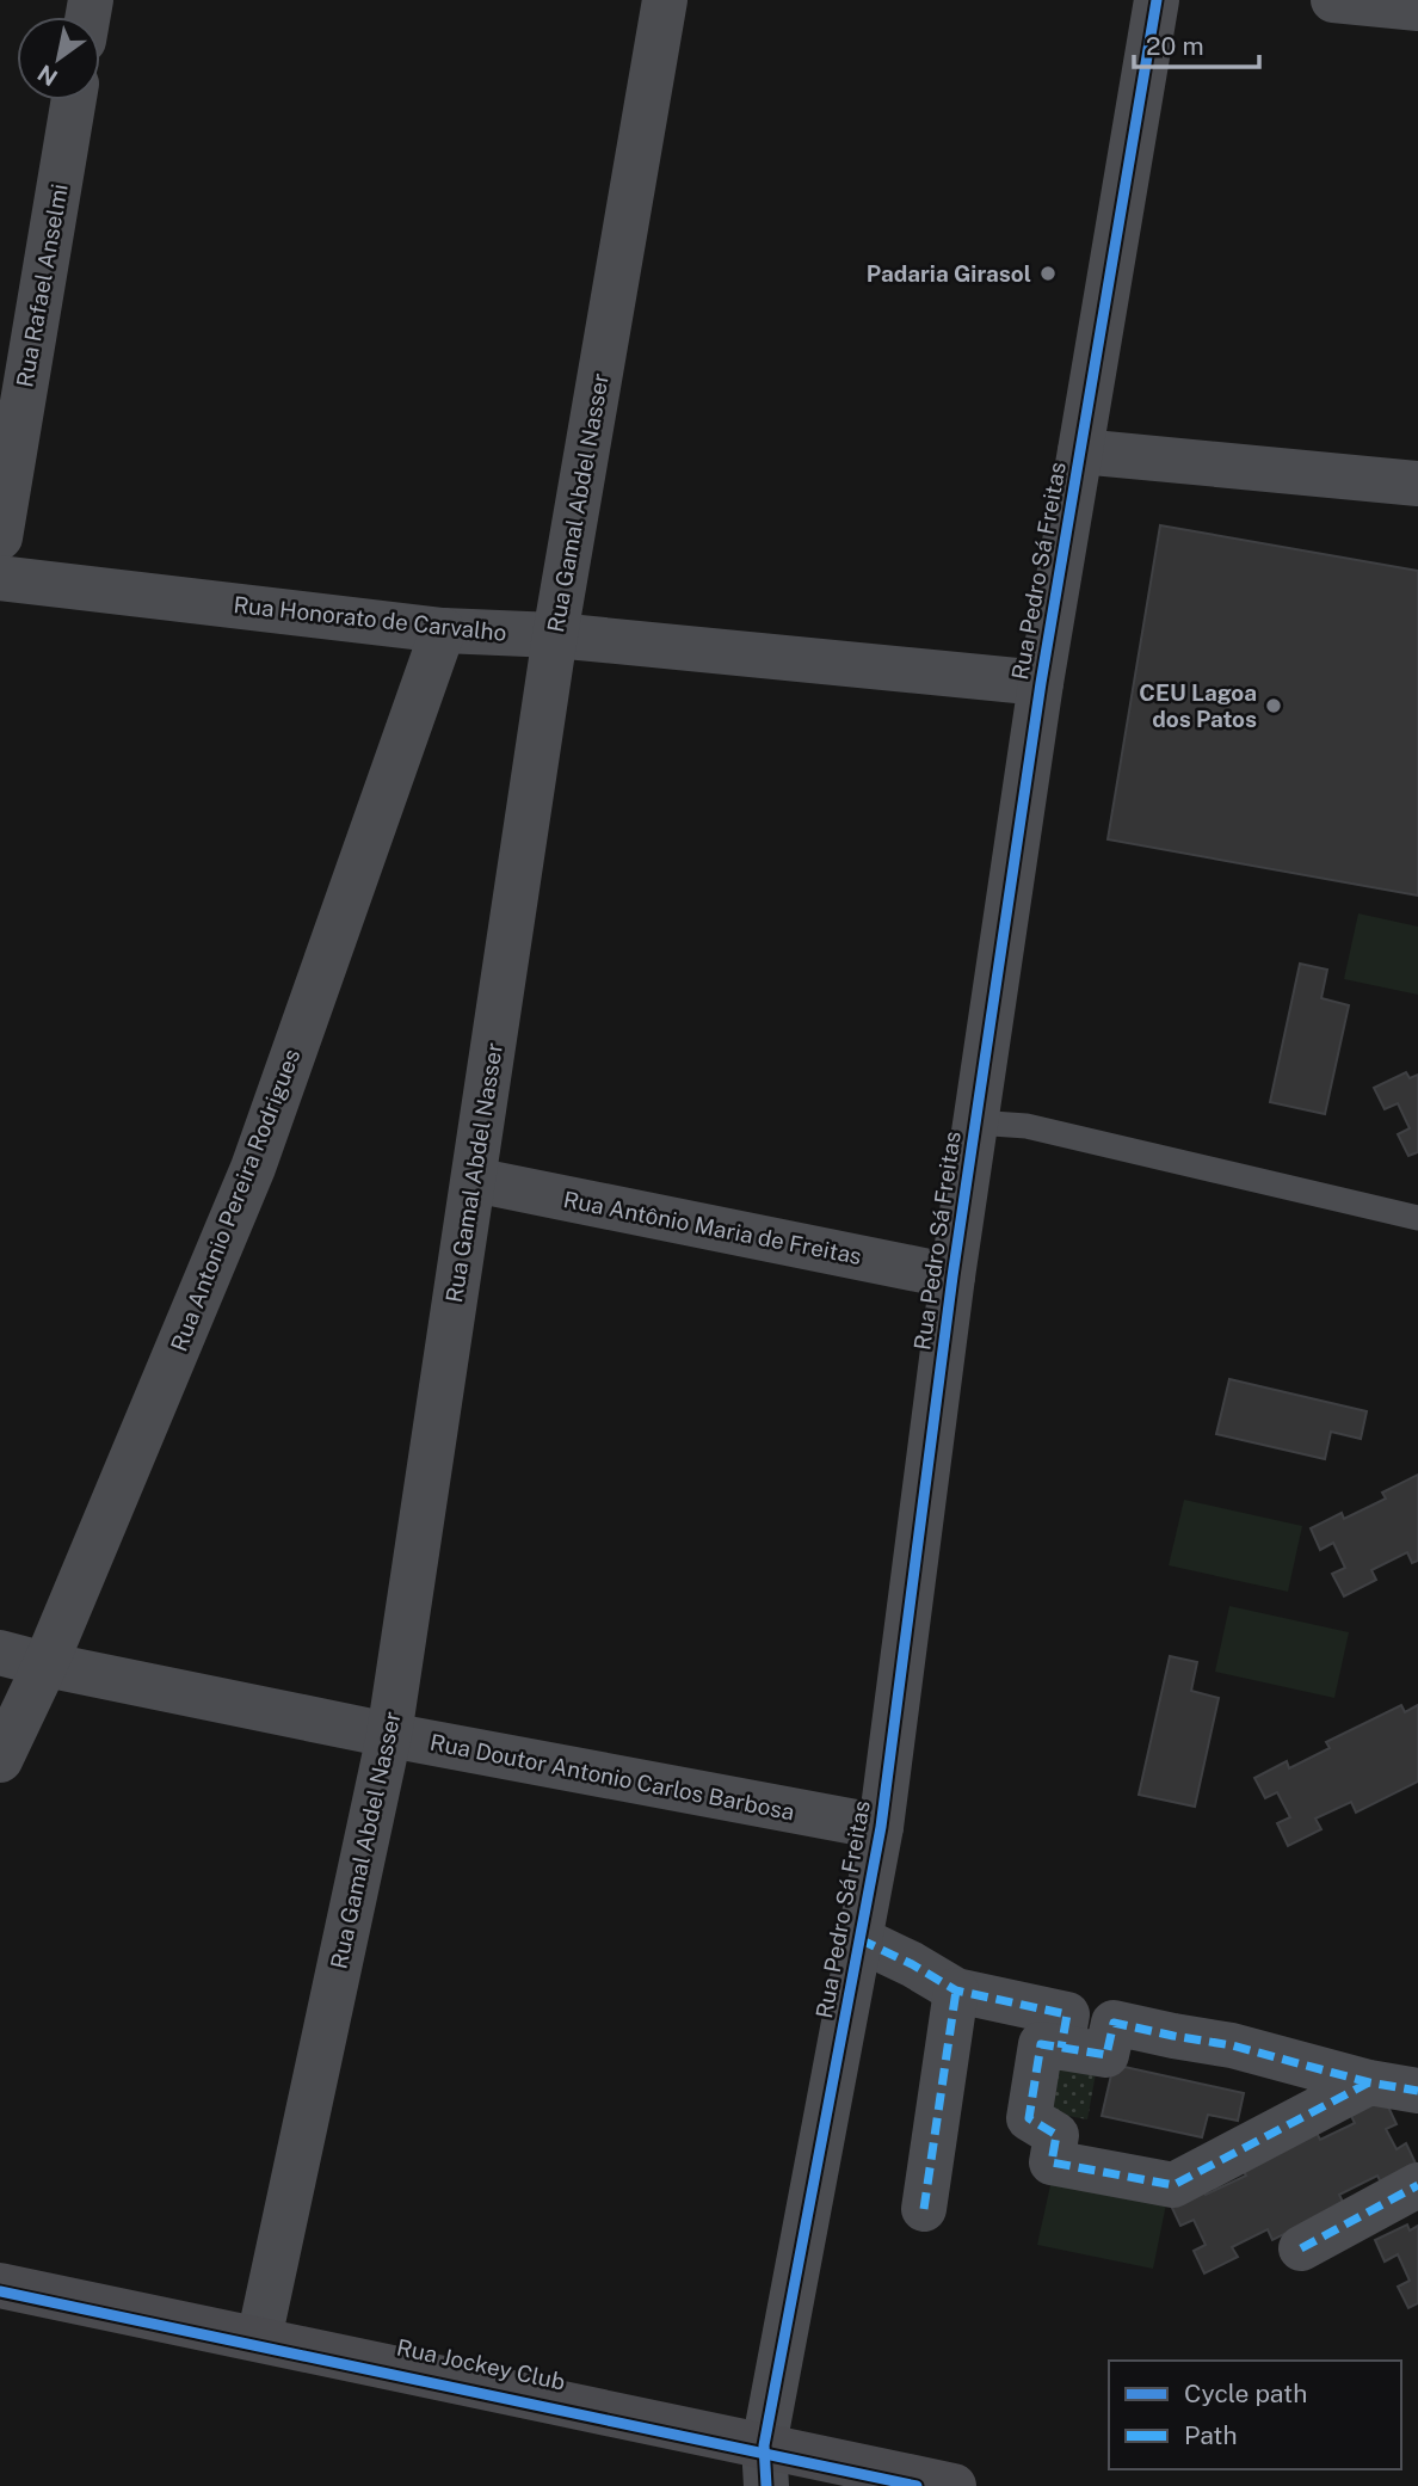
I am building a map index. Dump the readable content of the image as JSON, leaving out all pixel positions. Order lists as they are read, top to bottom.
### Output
{
  "streets": {
    "main road": ["Rua Jockey Club"],
    "street": [
      "Rua Rafael Anselmi",
      "Rua Gamal Abdel Nasser",
      "Rua Pedro Sá Freitas",
      "Rua Honorato de Carvalho",
      "Rua Antonio Pereira Rodrigues",
      "Rua Antônio Maria de Freitas",
      "Rua Doutor Antonio Carlos Barbosa"
    ]
  },
  "crossings": [
    ["Rua Gamal Abdel Nasser", "Rua Honorato de Carvalho"],
    ["Rua Gamal Abdel Nasser", "Rua Antônio Maria de Freitas"],
    ["Rua Gamal Abdel Nasser", "Rua Doutor Antonio Carlos Barbosa"],
    ["Rua Gamal Abdel Nasser", "Rua Jockey Club"],
    ["Rua Pedro Sá Freitas", "Rua Honorato de Carvalho"],
    ["Rua Pedro Sá Freitas", "Rua Antônio Maria de Freitas"],
    ["Rua Pedro Sá Freitas", "Rua Doutor Antonio Carlos Barbosa"],
    ["Rua Pedro Sá Freitas", "Rua Jockey Club"],
    ["Rua Honorato de Carvalho", "Rua Antonio Pereira Rodrigues"],
    ["Rua Antonio Pereira Rodrigues", "Rua Doutor Antonio Carlos Barbosa"]
  ],
  "places": ["Padaria Girasol", "CEU Lagoa dos Patos"],
  "legend": ["Cycle path", "Path"],
  "scale_bar": "20 m",
  "north": "bottom left"
}
